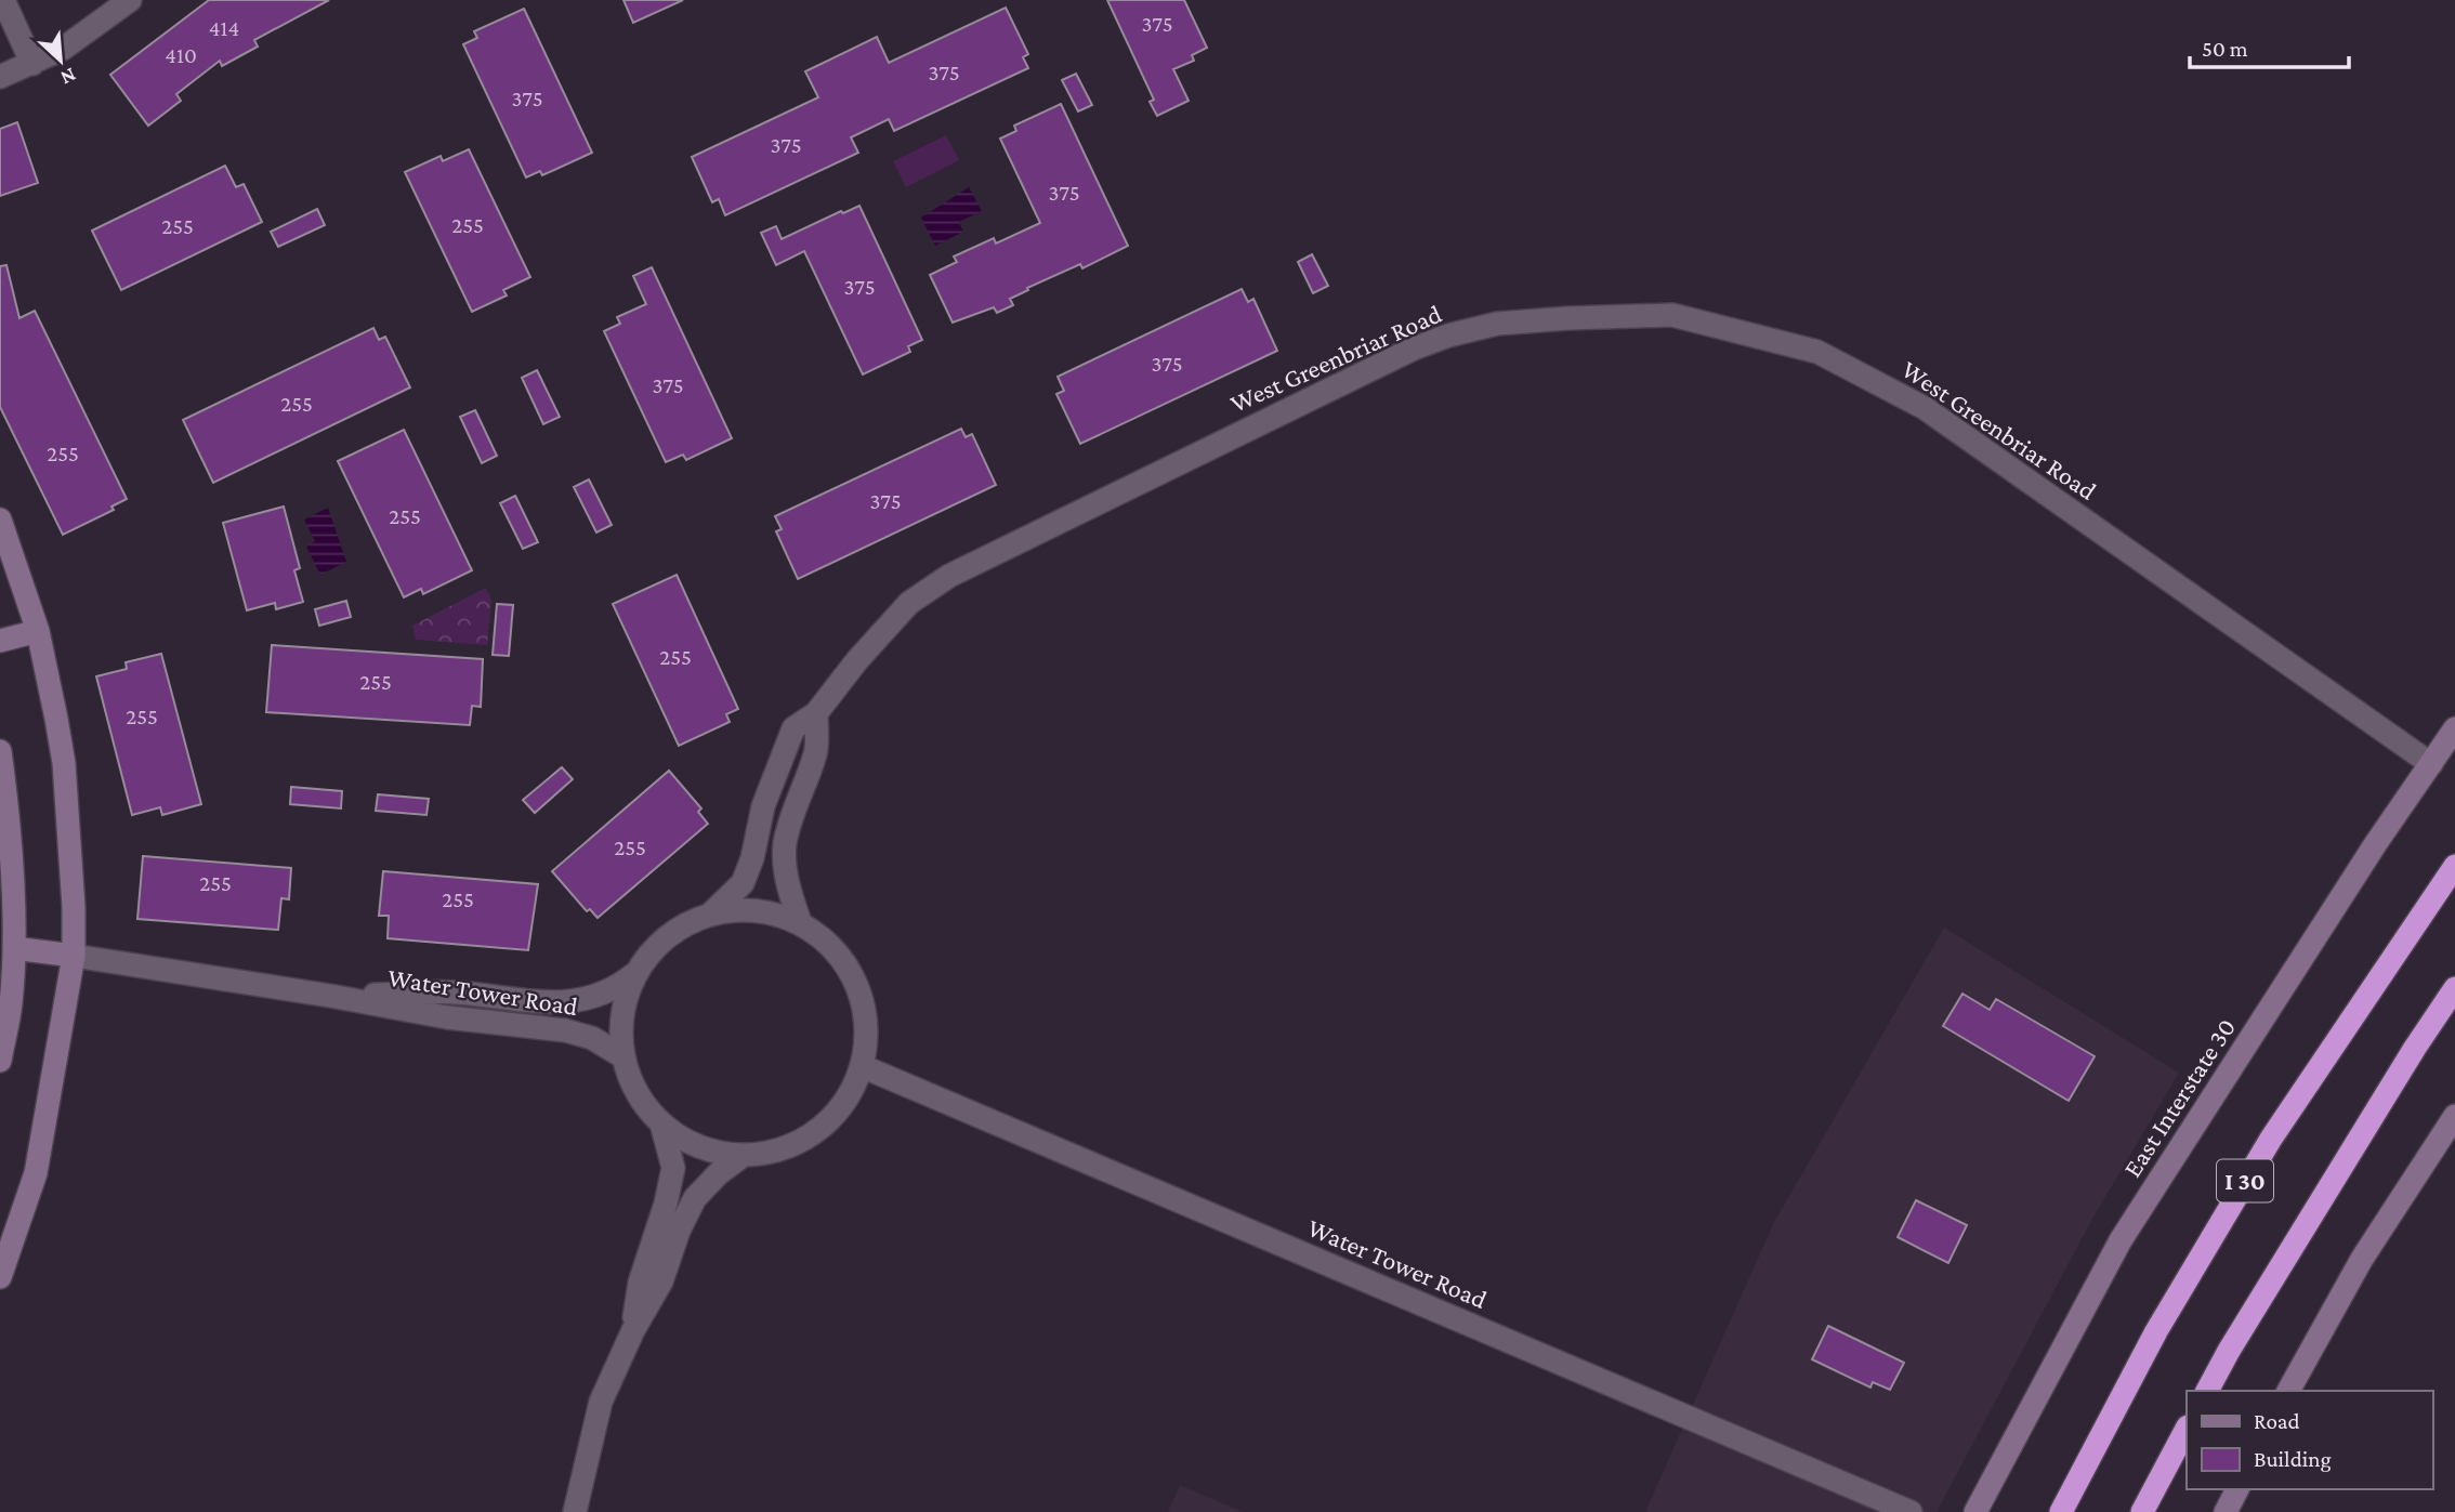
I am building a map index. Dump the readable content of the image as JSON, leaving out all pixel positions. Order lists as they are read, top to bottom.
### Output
{
  "streets": {
    "highway": ["I 30"],
    "main road": ["East Interstate 30"],
    "street": ["West Greenbriar Road", "Water Tower Road"]
  },
  "crossings": [
    ["West Greenbriar Road", "Water Tower Road"],
    ["West Greenbriar Road", "East Interstate 30"]
  ],
  "house_numbers": [
    "375",
    "414",
    "410",
    "375",
    "375",
    "375",
    "375",
    "255",
    "255",
    "375",
    "375",
    "375",
    "255",
    "255",
    "375",
    "255",
    "255",
    "255",
    "255",
    "255",
    "255",
    "255"
  ],
  "legend": ["Road", "Building"],
  "scale_bar": "50 m",
  "north": "bottom right"
}
